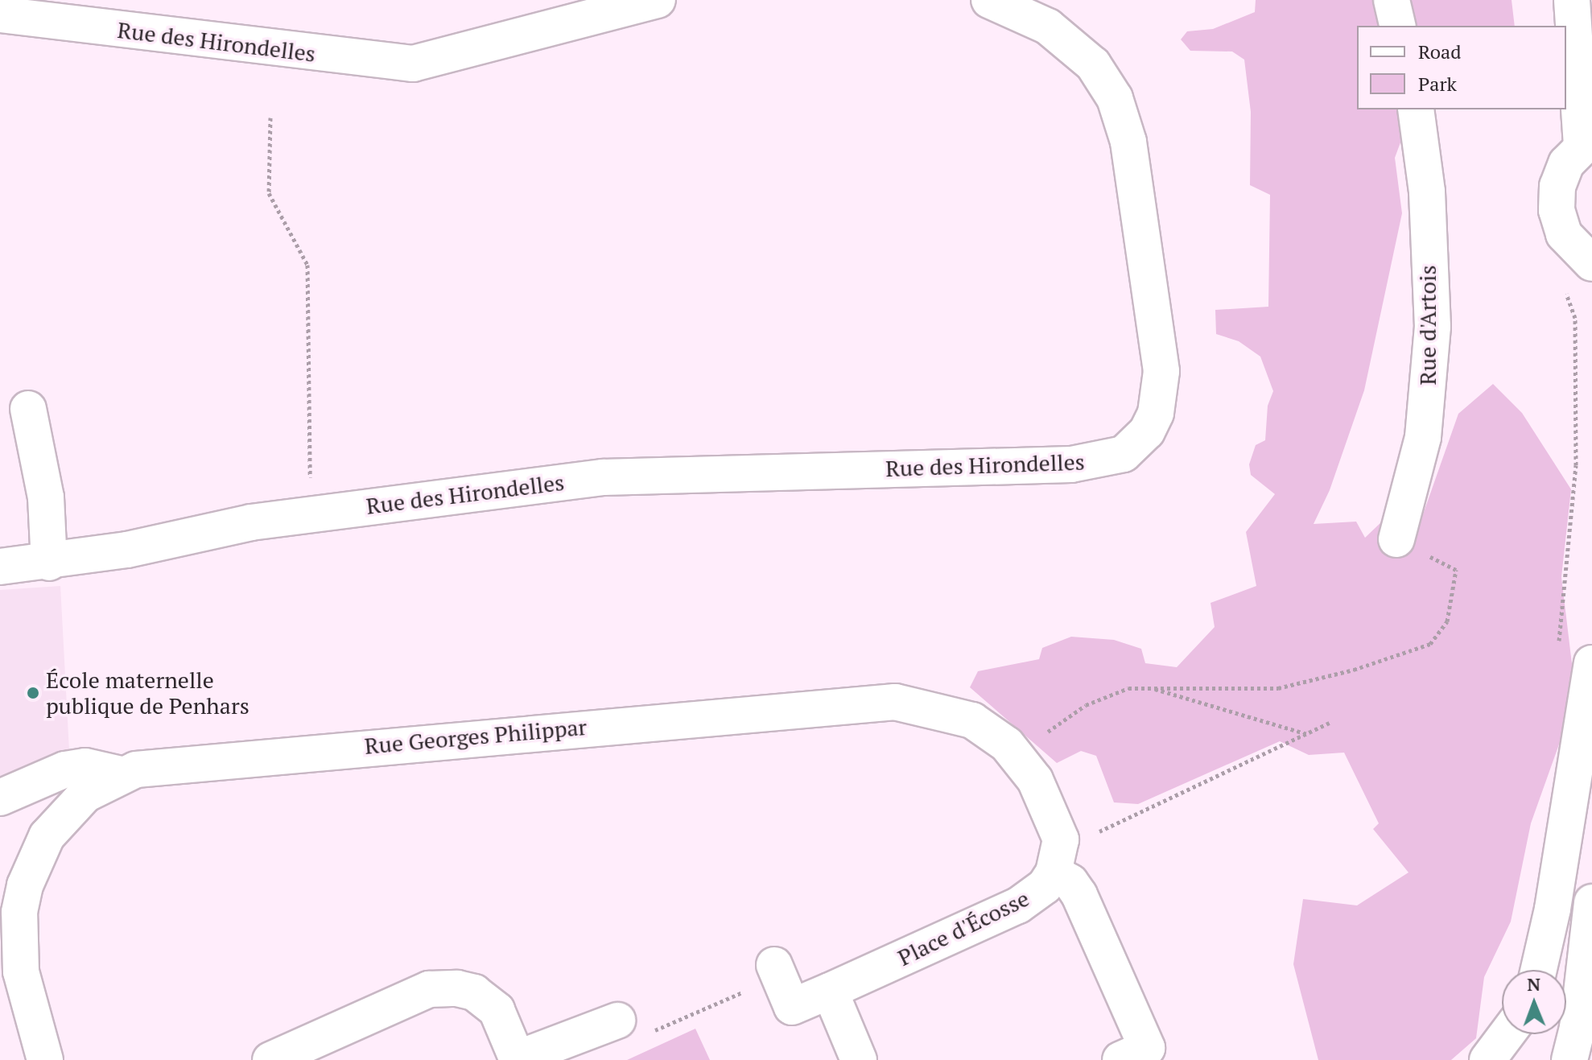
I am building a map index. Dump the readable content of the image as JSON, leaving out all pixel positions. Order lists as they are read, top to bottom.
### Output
{
  "streets": {
    "street": [
      "Rue des Hirondelles",
      "Rue d'Artois",
      "Rue Georges Philippar",
      "Place d'Écosse"
    ]
  },
  "crossings": [
    ["Rue Georges Philippar", "Place d'Écosse"]
  ],
  "places": ["École maternelle publique de Penhars"],
  "legend": ["Road", "Park"],
  "north": "top"
}
